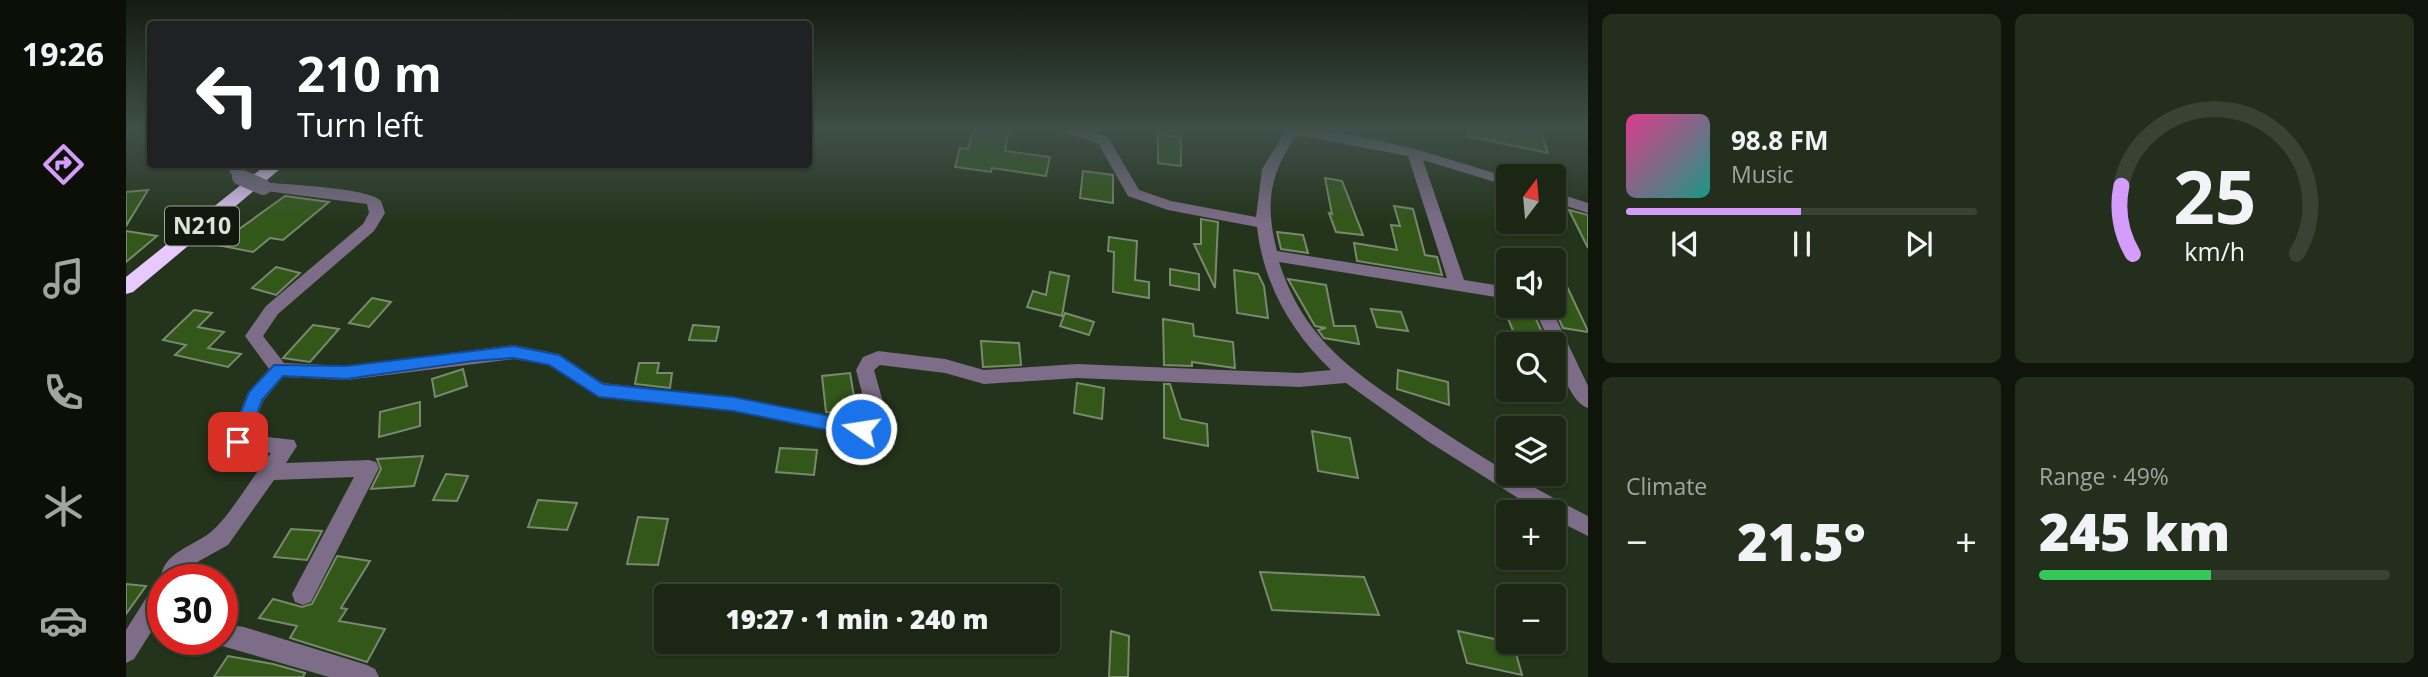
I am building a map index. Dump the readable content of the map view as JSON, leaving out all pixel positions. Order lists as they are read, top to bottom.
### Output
{
  "streets": {
    "highway": ["N210"]
  },
  "north": "top",
  "page": {
    "tabs": "19:26",
    "turn": ["210 m", "Turn left"],
    "song": ["98.8 FM", "Music"],
    "map_buttons": ["+", "−"],
    "tile": [
      "Climate",
      ["Range · 49%", "245 km"]
    ],
    "heat": ["−", "21.5°", "+"],
    "limit": "30",
    "trip": "19:27 · 1 min · 240 m",
    "gauge": ["25", "km/h"]
  }
}
